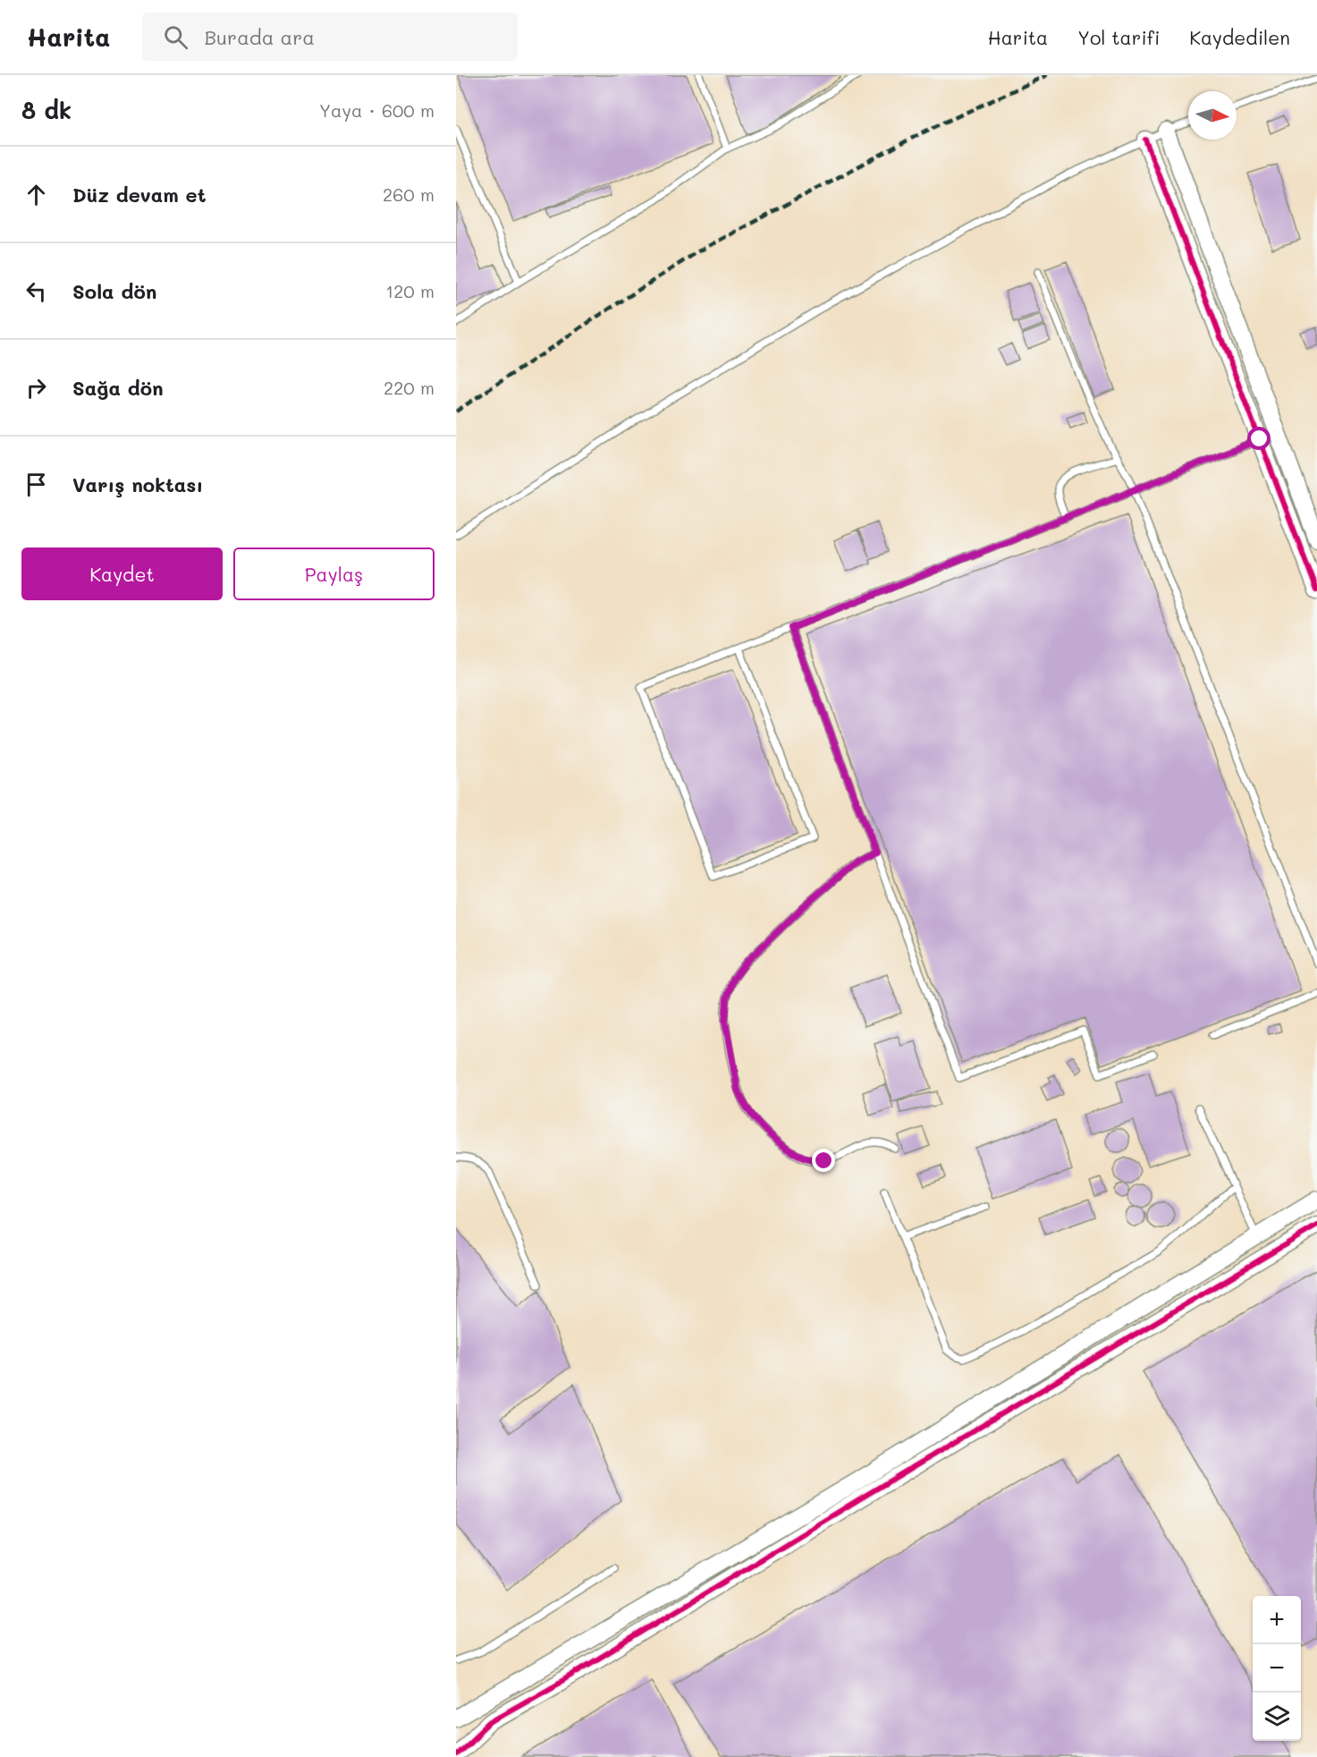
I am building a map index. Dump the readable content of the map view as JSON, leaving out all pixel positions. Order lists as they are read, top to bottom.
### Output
{
  "north": "right",
  "page": {
    "header": "Harita",
    "search": "Burada ara",
    "nav": ["Harita", "Yol tarifi", "Kaydedilen"],
    "heading": ["8 dk", "Yaya · 600 m"],
    "list": [
      ["Düz devam et", "260 m"],
      ["Sola dön", "120 m"],
      ["Sağa dön", "220 m"],
      "Varış noktası"
    ],
    "buttons": ["Kaydet", "Paylaş"],
    "map_buttons": ["+", "−"]
  }
}
